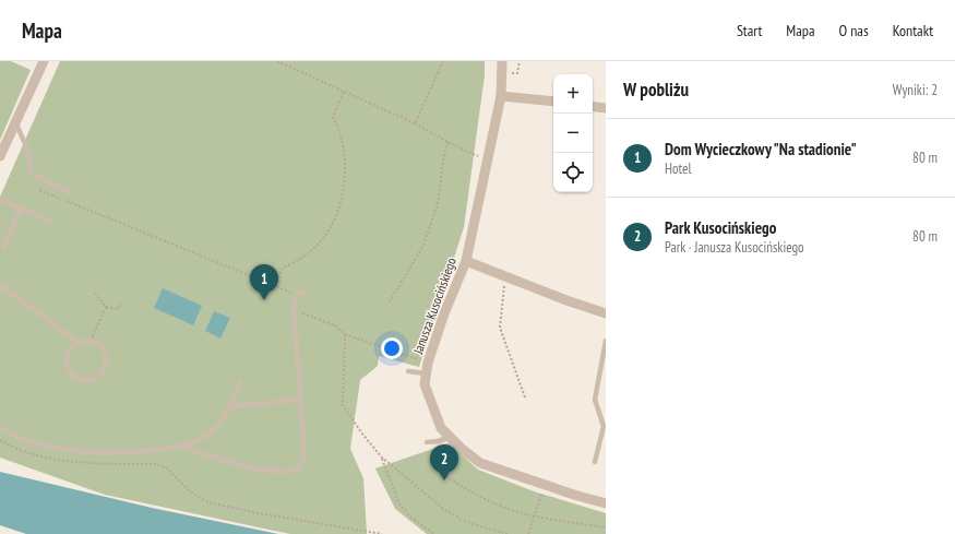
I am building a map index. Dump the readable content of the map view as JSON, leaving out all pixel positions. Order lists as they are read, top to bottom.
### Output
{
  "streets": {
    "street": ["Janusza Kusocińskiego"]
  },
  "page": {
    "header": "Mapa",
    "nav": [
      "Start",
      "Mapa",
      "O nas",
      "Kontakt"
    ],
    "heading": ["W pobliżu", "Wyniki: 2"],
    "map_buttons": ["+", "−"],
    "list": [
      {
        "mark": "1",
        "name": "Dom Wycieczkowy \"Na stadionie\"",
        "note": "Hotel",
        "value": "80 m"
      },
      {
        "mark": "2",
        "name": "Park Kusocińskiego",
        "note": "Park · Janusza Kusocińskiego",
        "value": "80 m"
      }
    ],
    "pins": ["1", "2"]
  }
}
